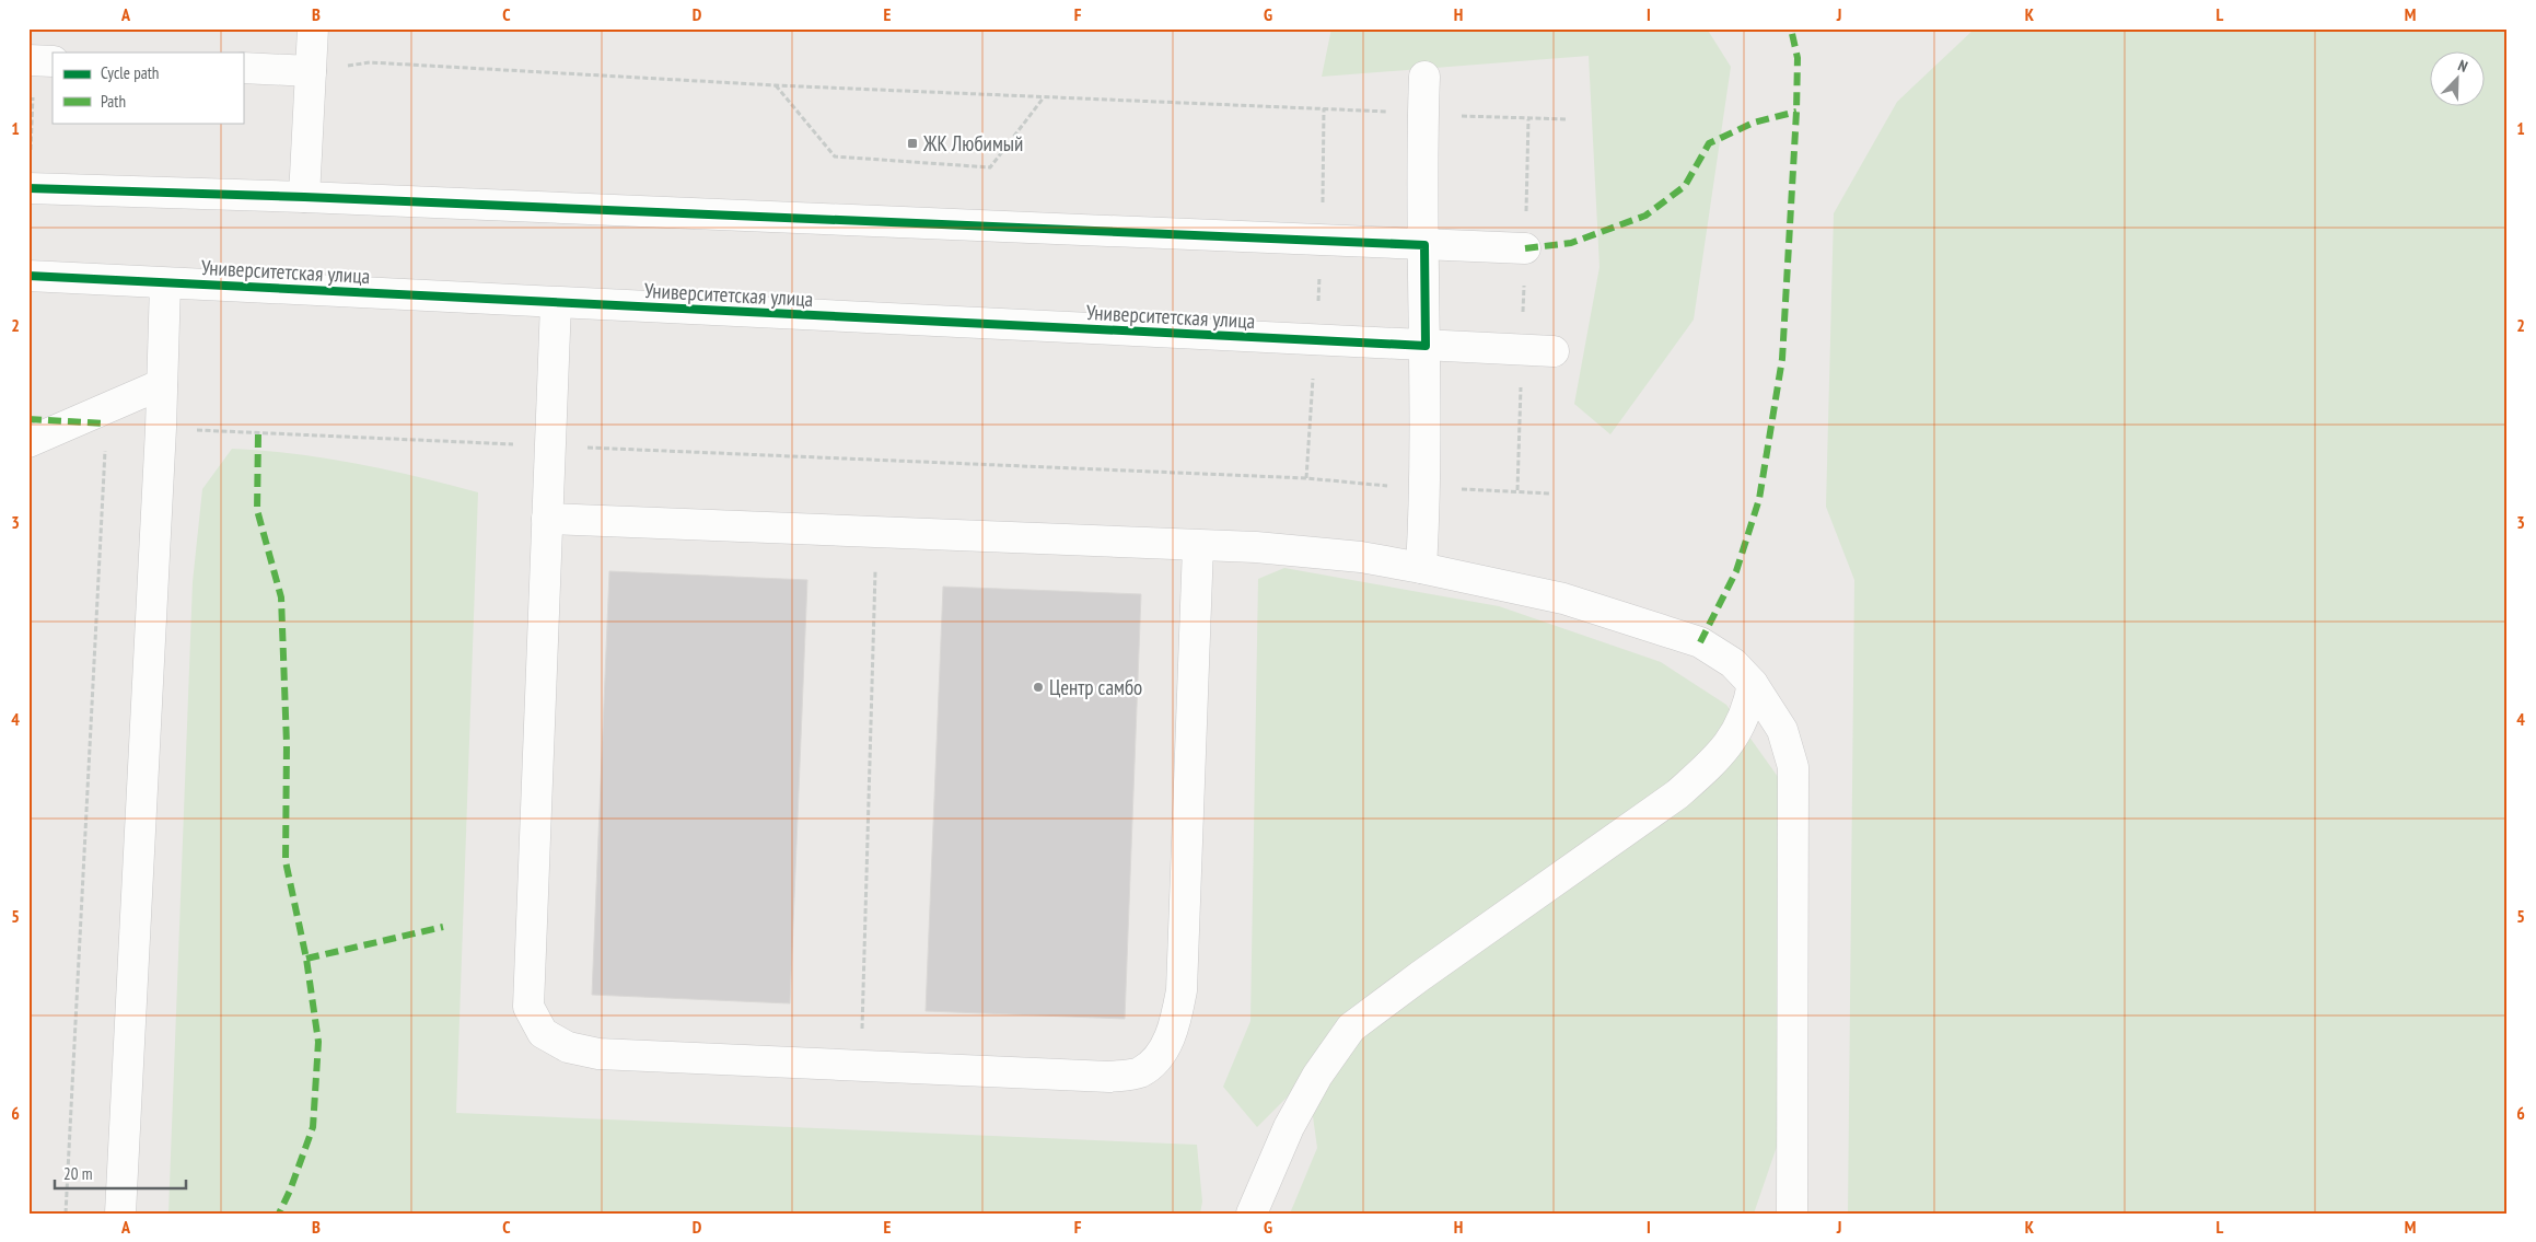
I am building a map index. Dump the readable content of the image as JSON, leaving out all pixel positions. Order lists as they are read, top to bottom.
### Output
{
  "streets": {
    "street": ["Университетская улица"]
  },
  "places": {
    "transit": ["ЖК Любимый"],
    "other": ["Центр самбо"]
  },
  "legend": ["Cycle path", "Path"],
  "scale_bar": "20 m",
  "north": "top right",
  "grid": {
    "columns": [
      "A",
      "B",
      "C",
      "D",
      "E",
      "F",
      "G",
      "H",
      "I",
      "J",
      "K",
      "L",
      "M"
    ],
    "rows": [
      "1",
      "2",
      "3",
      "4",
      "5",
      "6"
    ]
  }
}
